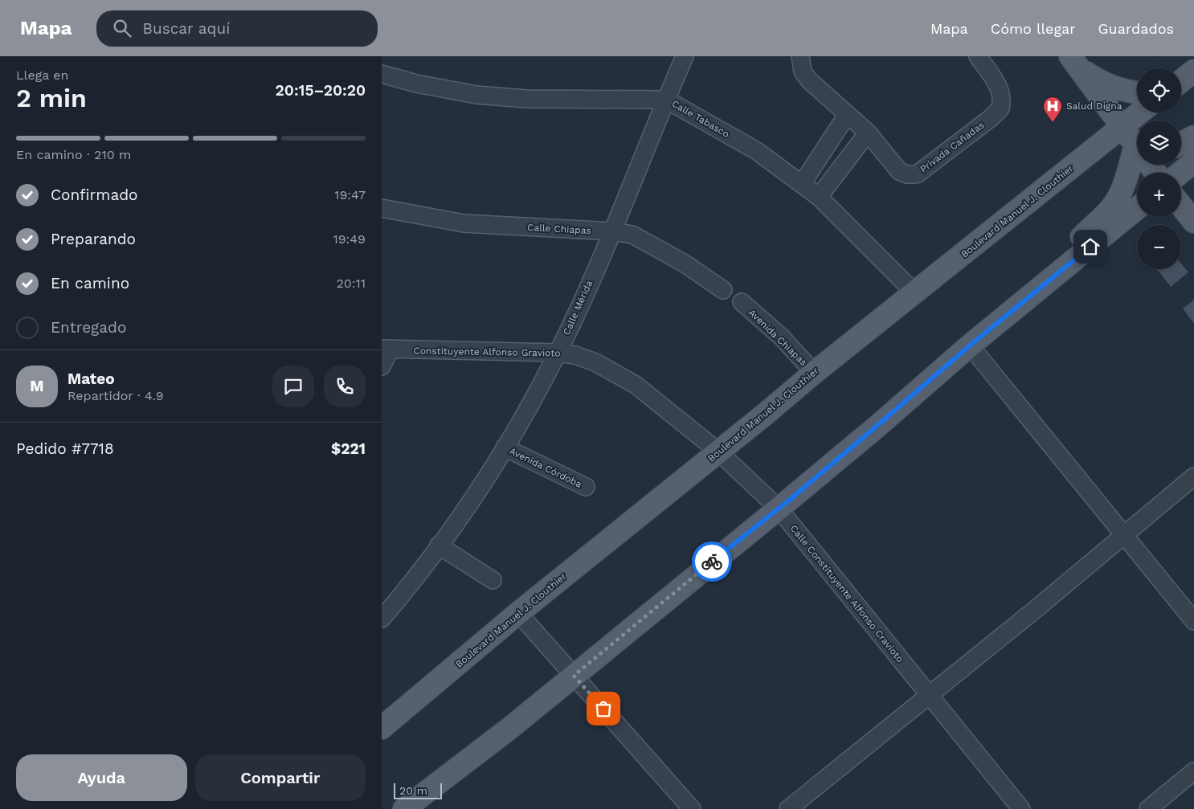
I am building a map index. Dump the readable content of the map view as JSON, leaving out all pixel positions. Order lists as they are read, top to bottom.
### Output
{
  "streets": {
    "main road": ["Boulevard Manuel J. Clouthier"],
    "street": [
      "Calle Tabasco",
      "Privada Cañadas",
      "Calle Chiapas",
      "Calle Mérida",
      "Avenida Chiapas",
      "Constituyente Alfonso Gravioto",
      "Avenida Córdoba",
      "Calle Constituyente Alfonso Cravioto"
    ]
  },
  "crossings": [
    ["Calle Tabasco", "Boulevard Manuel J. Clouthier"],
    ["Calle Tabasco", "Calle Mérida"],
    ["Boulevard Manuel J. Clouthier", "Avenida Chiapas"],
    ["Boulevard Manuel J. Clouthier", "Calle Constituyente Alfonso Cravioto"],
    ["Calle Chiapas", "Calle Mérida"],
    ["Calle Mérida", "Constituyente Alfonso Gravioto"],
    ["Calle Mérida", "Avenida Córdoba"],
    ["Constituyente Alfonso Gravioto", "Calle Constituyente Alfonso Cravioto"]
  ],
  "places": {
    "hospital": ["Salud Digna"]
  },
  "scale_bar": "20 m",
  "page": {
    "header": "Mapa",
    "search": "Buscar aquí",
    "nav": ["Mapa", "Cómo llegar", "Guardados"],
    "heading": ["2 min", "Llega en", "20:15–20:20"],
    "panel": [
      "Mateo",
      "Repartidor · 4.9",
      "Pedido #7718",
      "$221"
    ],
    "map_buttons": ["+", "−"],
    "bar": "En camino · 210 m",
    "list": [
      ["Confirmado", "19:47"],
      ["Preparando", "19:49"],
      ["En camino", "20:11"],
      "Entregado"
    ],
    "round": "M",
    "buttons": ["Ayuda", "Compartir"],
    "scale": "20 m"
  }
}
